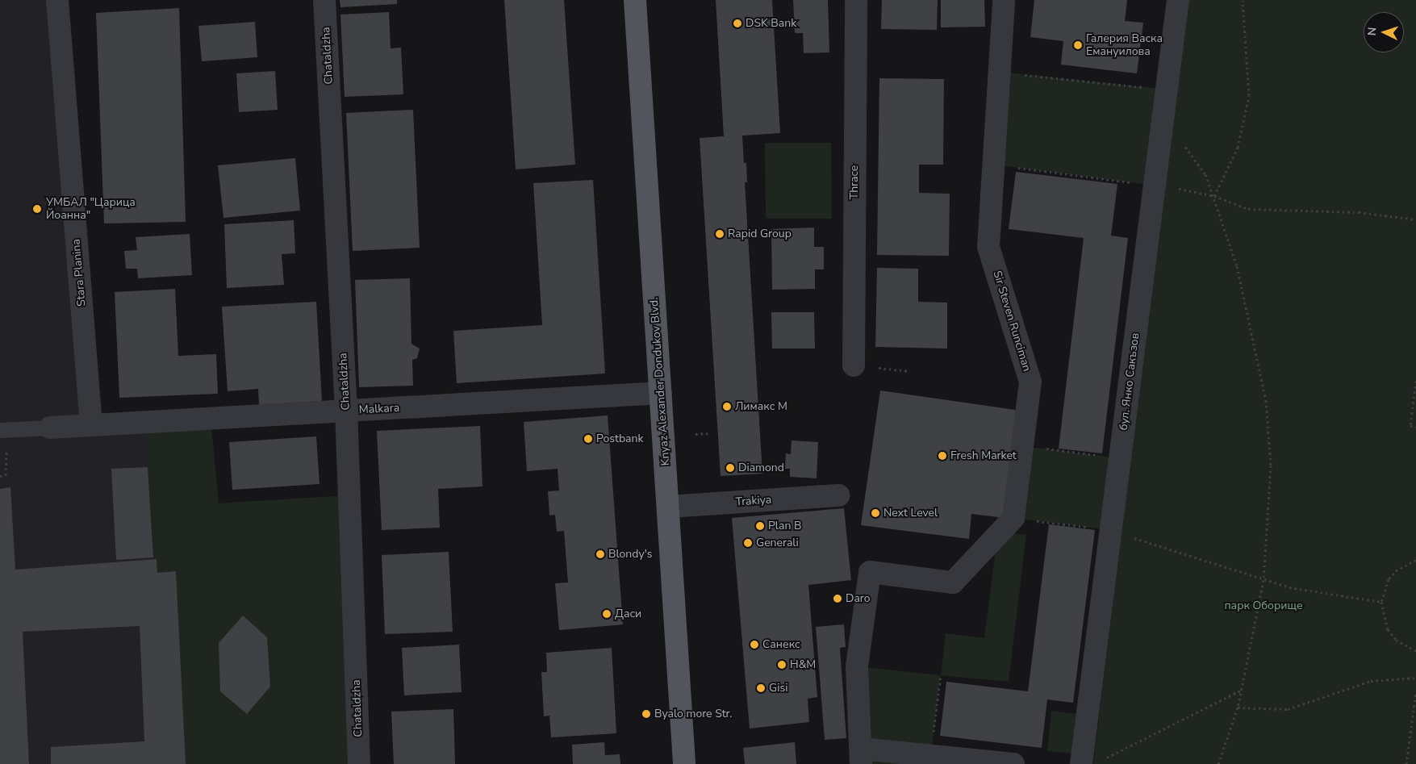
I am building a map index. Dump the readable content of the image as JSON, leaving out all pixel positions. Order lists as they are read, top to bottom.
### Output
{
  "streets": {
    "main road": ["Knyaz Alexander Dondukov Blvd."],
    "street": [
      "Chataldzha",
      "Thrace",
      "Stara Planina",
      "Sir Steven Runciman",
      "бул. Янко Сакъзов",
      "Malkara",
      "Trakiya"
    ]
  },
  "crossings": [
    ["Chataldzha", "Malkara"],
    ["Stara Planina", "Malkara"],
    ["Knyaz Alexander Dondukov Blvd.", "Malkara"],
    ["Knyaz Alexander Dondukov Blvd.", "Trakiya"]
  ],
  "parks": ["парк Оборище"],
  "places": [
    "DSK Bank",
    "Галерия Васка Емануилова",
    "УМБАЛ \"Царица Йоанна\"",
    "Rapid Group",
    "Лимакс М",
    "Postbank",
    "Fresh Market",
    "Diamond",
    "Next Level",
    "Plan B",
    "Generali",
    "Blondy's",
    "Daro",
    "Даси",
    "Санекс",
    "H&M",
    "Gisi",
    "Byalo more Str."
  ],
  "north": "left"
}
